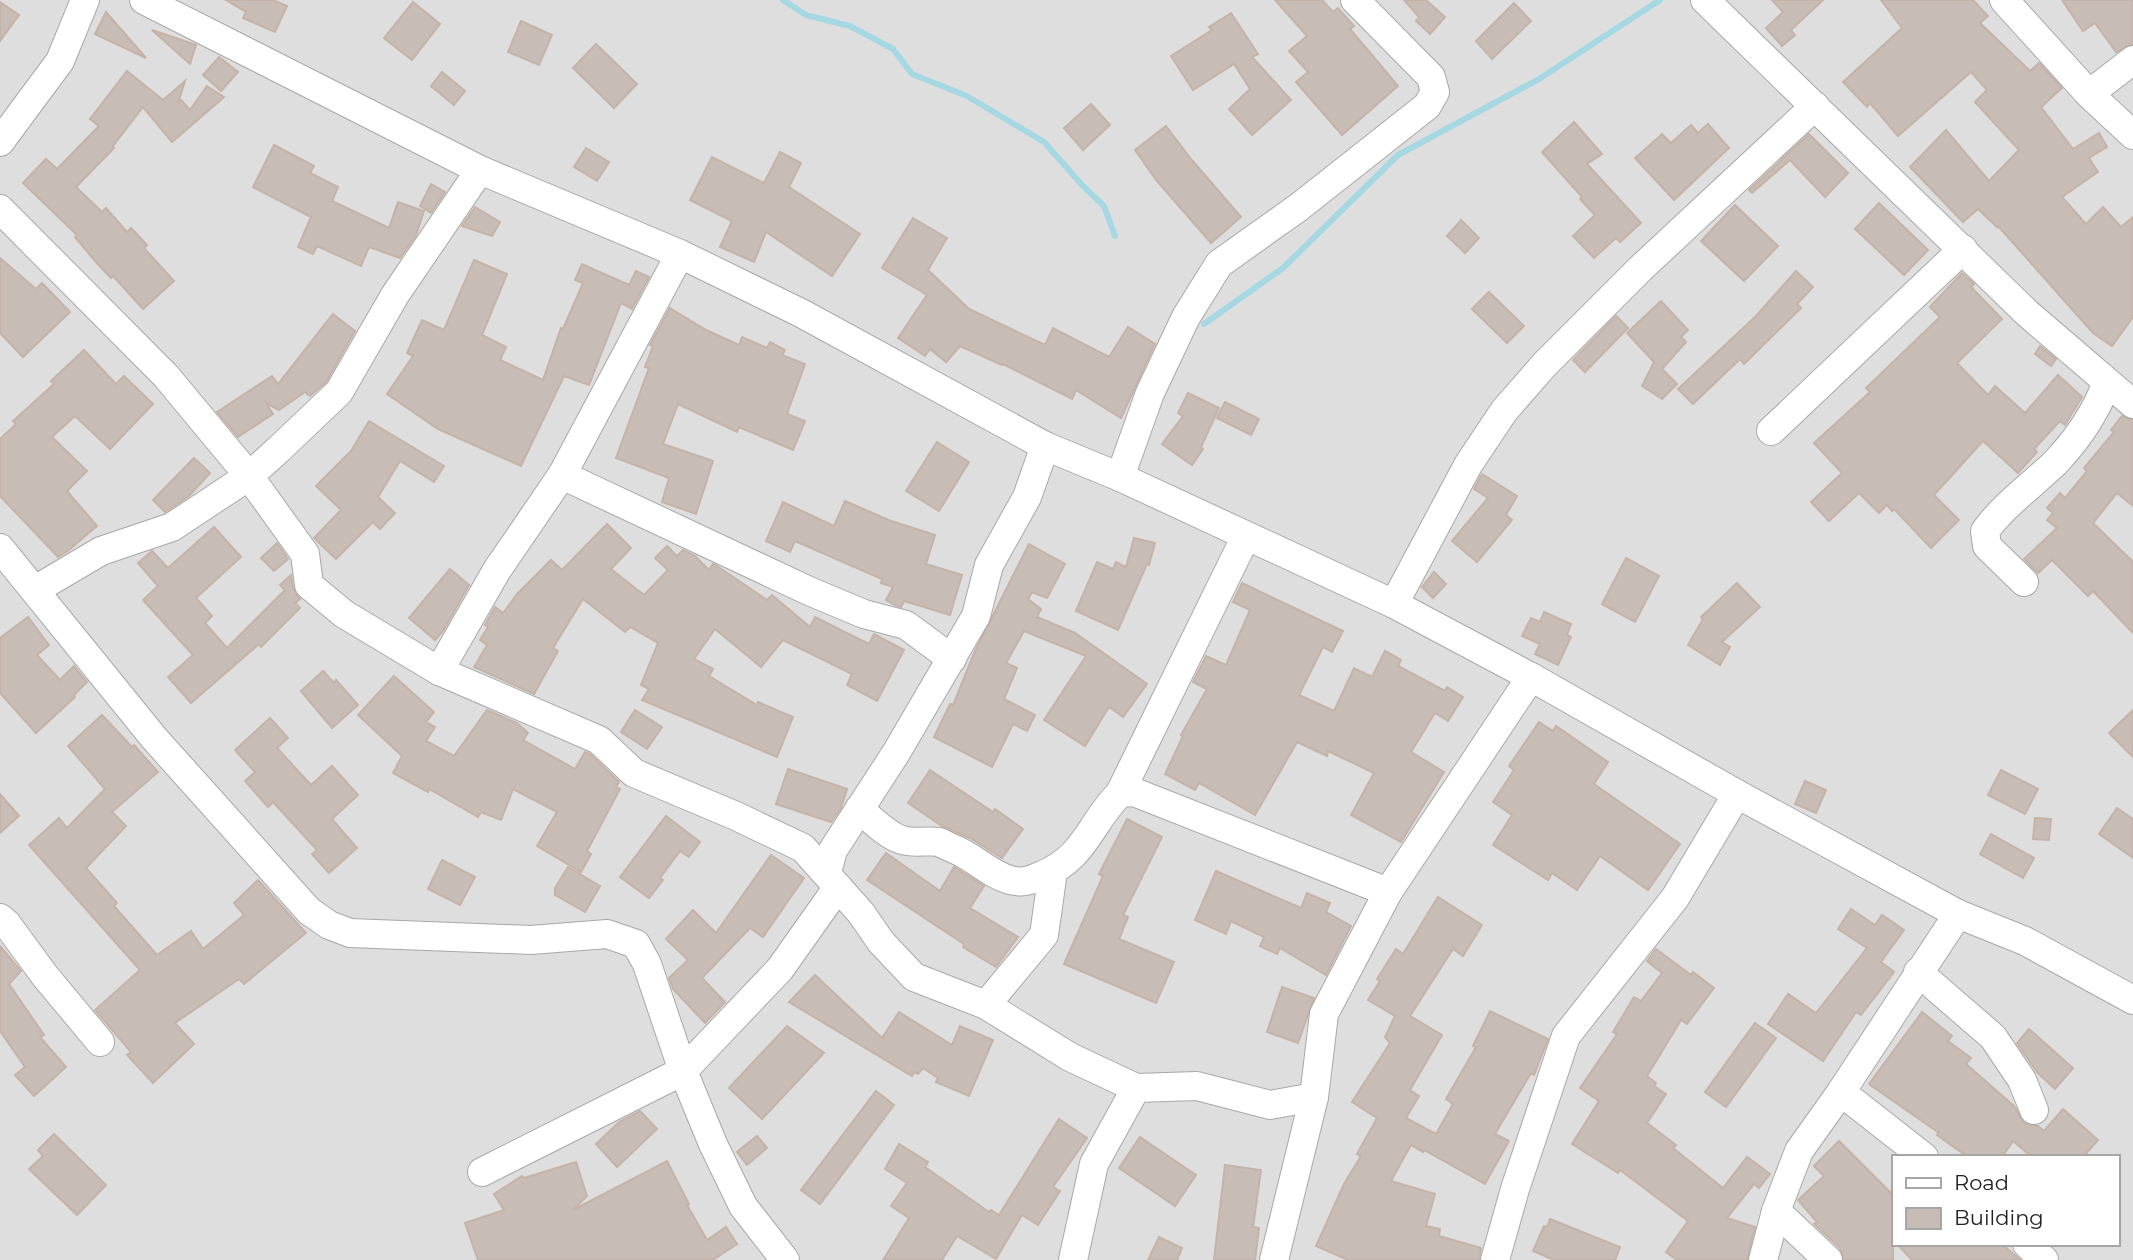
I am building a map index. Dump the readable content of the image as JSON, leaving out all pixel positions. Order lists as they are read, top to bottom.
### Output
{
  "legend": ["Road", "Building"]
}
